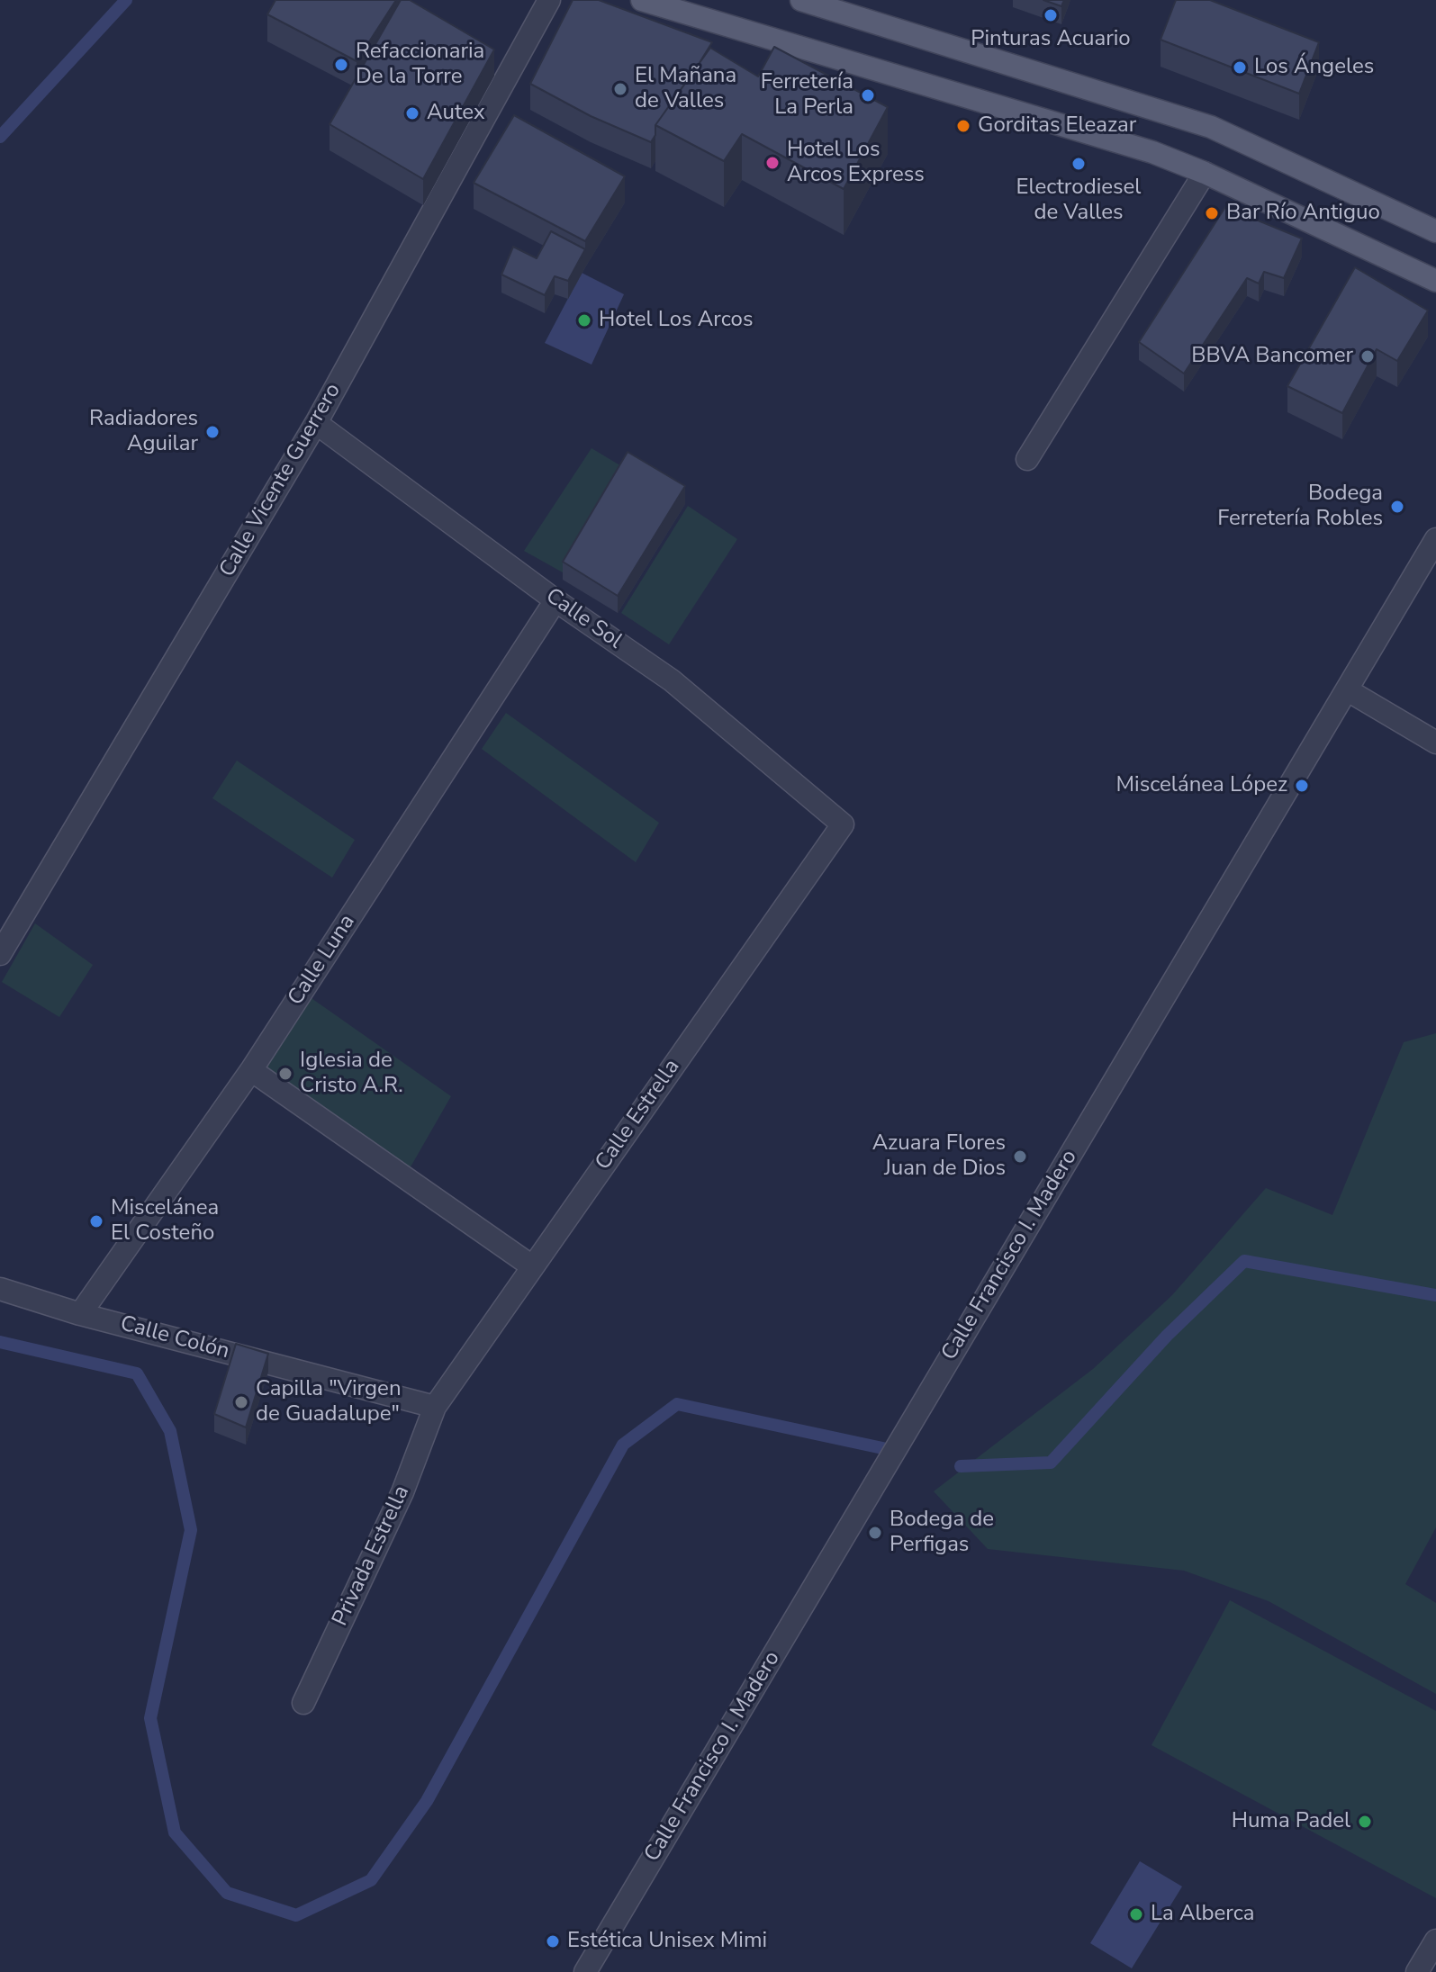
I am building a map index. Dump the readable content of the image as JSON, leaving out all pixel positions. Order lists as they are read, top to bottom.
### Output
{
  "streets": {
    "street": [
      "Calle Vicente Guerrero",
      "Calle Sol",
      "Calle Luna",
      "Calle Estrella",
      "Calle Francisco I. Madero",
      "Calle Colón",
      "Privada Estrella"
    ]
  },
  "crossings": [
    ["Calle Vicente Guerrero", "Calle Sol"],
    ["Calle Sol", "Calle Luna"],
    ["Calle Sol", "Calle Estrella"],
    ["Calle Luna", "Calle Colón"],
    ["Calle Estrella", "Calle Colón"],
    ["Calle Estrella", "Privada Estrella"],
    ["Calle Colón", "Privada Estrella"]
  ],
  "places": [
    "Pinturas Acuario",
    "Refaccionaria De la Torre",
    "Los Ángeles",
    "El Mañana de Valles",
    "Ferretería La Perla",
    "Autex",
    "Gorditas Eleazar",
    "Hotel Los Arcos Express",
    "Electrodiesel de Valles",
    "Bar Río Antiguo",
    "Hotel Los Arcos",
    "BBVA Bancomer",
    "Radiadores Aguilar",
    "Bodega Ferretería Robles",
    "Miscelánea López",
    "Iglesia de Cristo A.R.",
    "Azuara Flores Juan de Dios",
    "Miscelánea El Costeño",
    "Capilla \"Virgen de Guadalupe\"",
    "Bodega de Perfigas",
    "Huma Padel",
    "La Alberca",
    "Estética Unisex Mimi"
  ]
}
